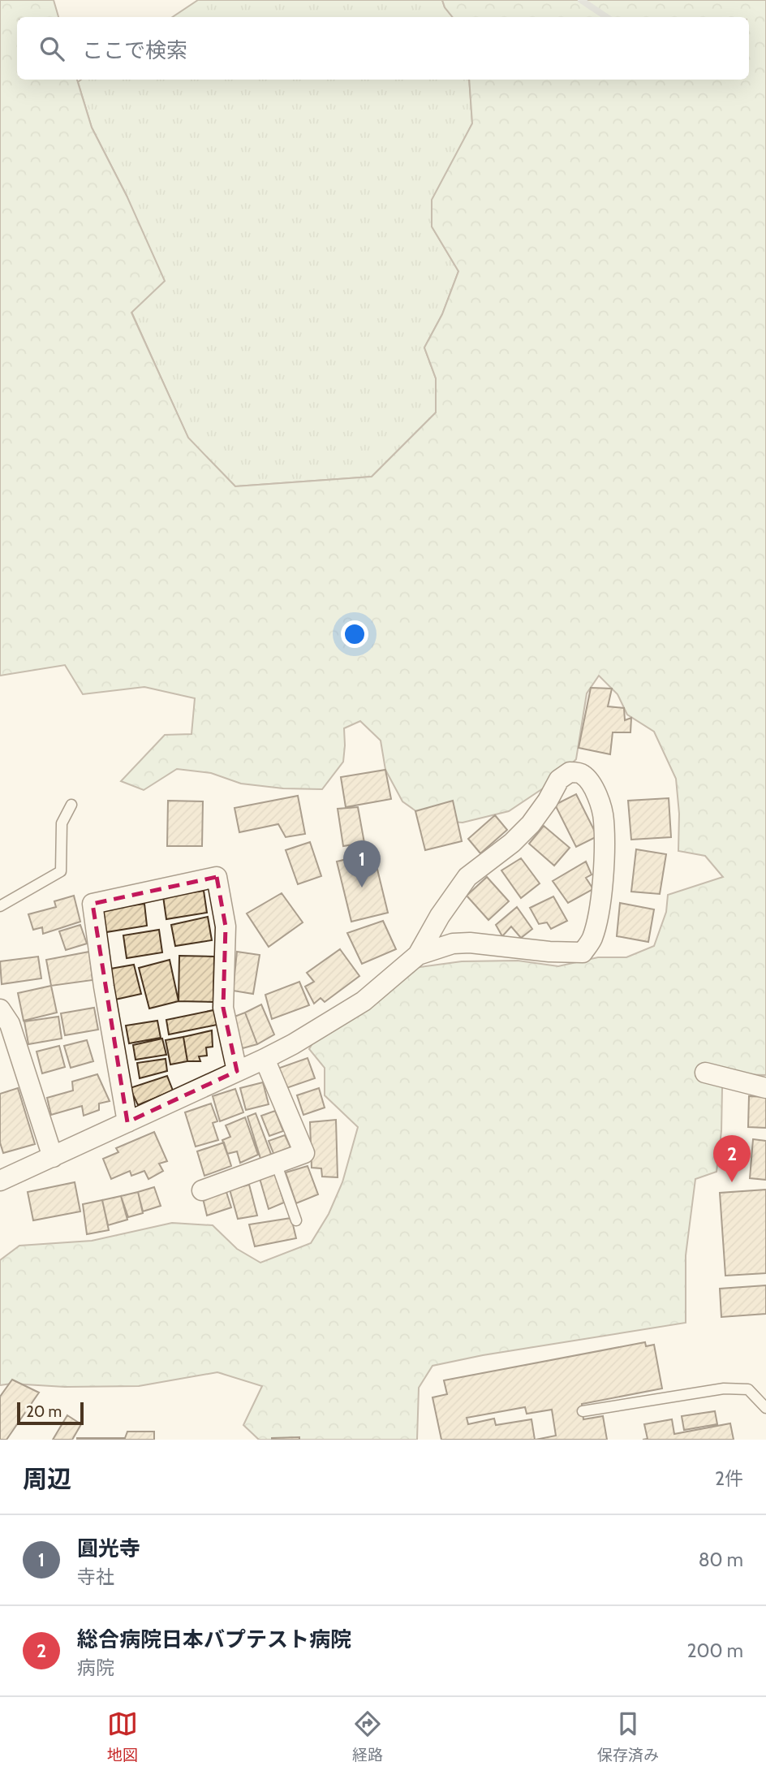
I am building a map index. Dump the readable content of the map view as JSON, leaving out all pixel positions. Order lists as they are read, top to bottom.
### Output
{
  "scale_bar": "20 m",
  "page": {
    "search": "ここで検索",
    "pins": ["1", "2"],
    "scale": "20 m",
    "heading": ["周辺", "2件"],
    "list": [
      {
        "mark": "1",
        "name": "圓光寺",
        "note": "寺社",
        "value": "80 m"
      },
      {
        "mark": "2",
        "name": "総合病院日本バプテスト病院",
        "note": "病院",
        "value": "200 m"
      }
    ],
    "nav": ["地図", "経路", "保存済み"]
  }
}
